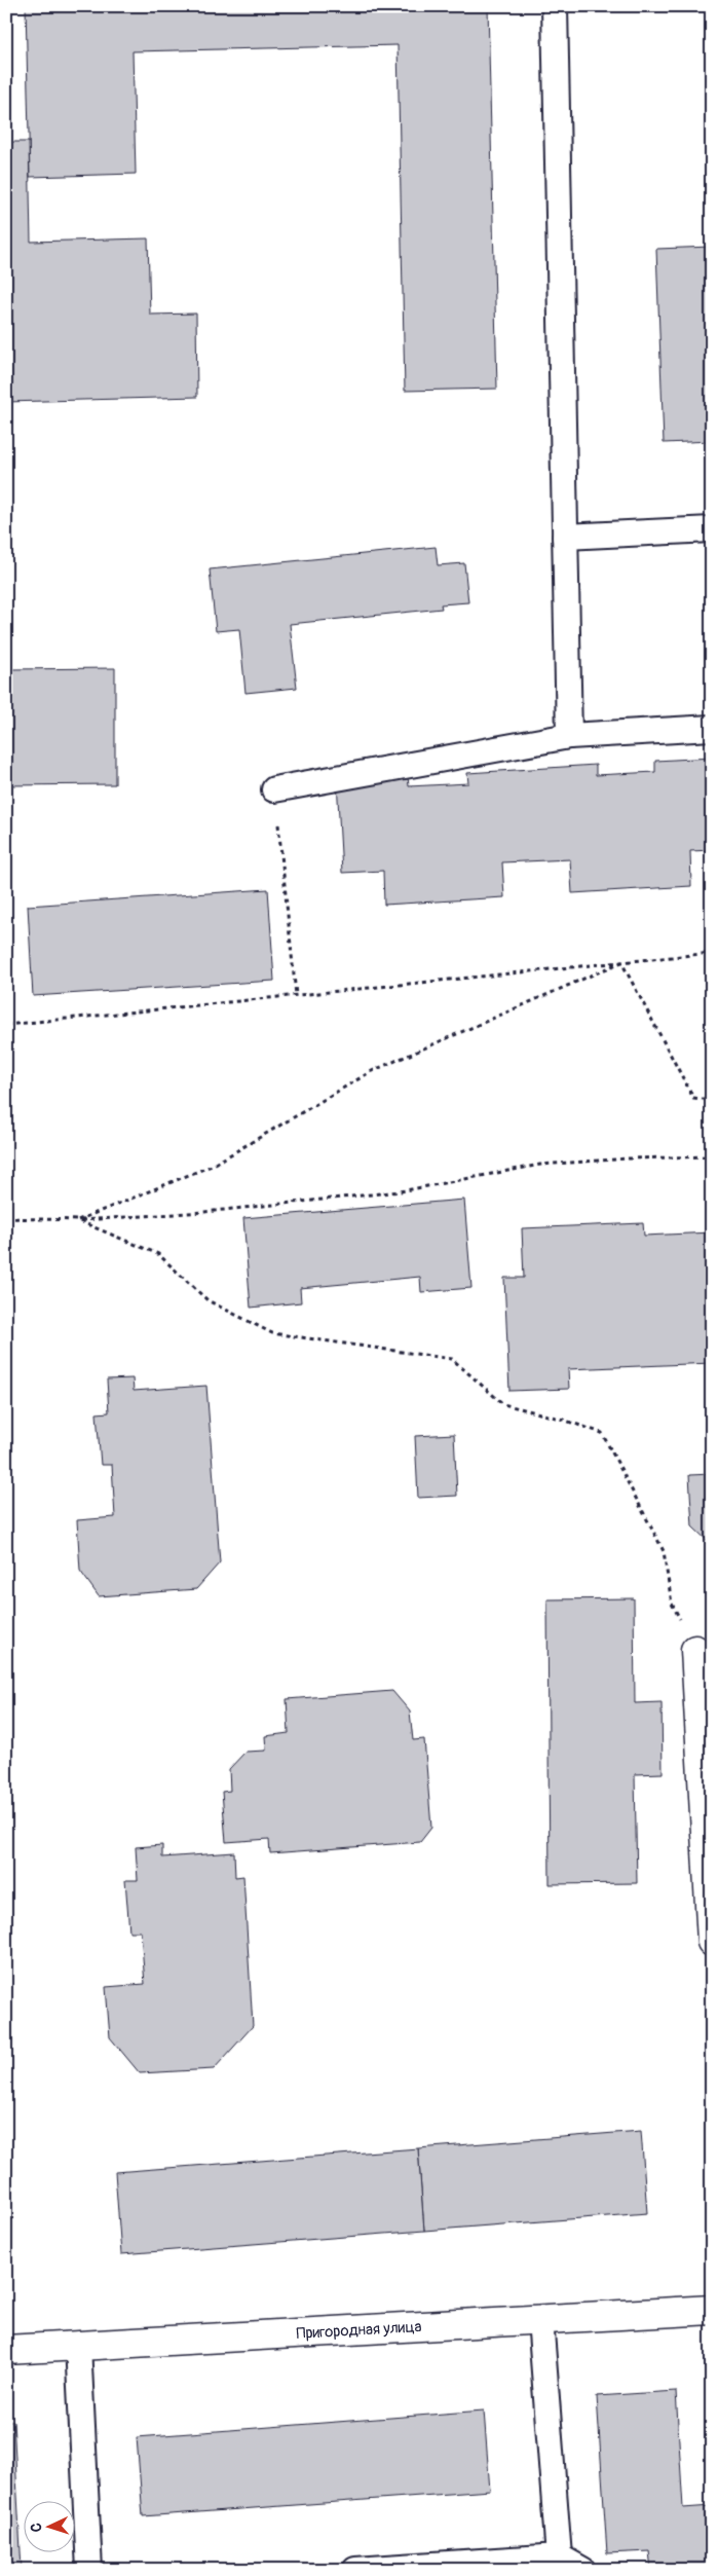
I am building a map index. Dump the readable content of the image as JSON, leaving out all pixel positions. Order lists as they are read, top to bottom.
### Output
{
  "streets": {
    "street": ["Пригородная улица"]
  },
  "north": "left"
}
